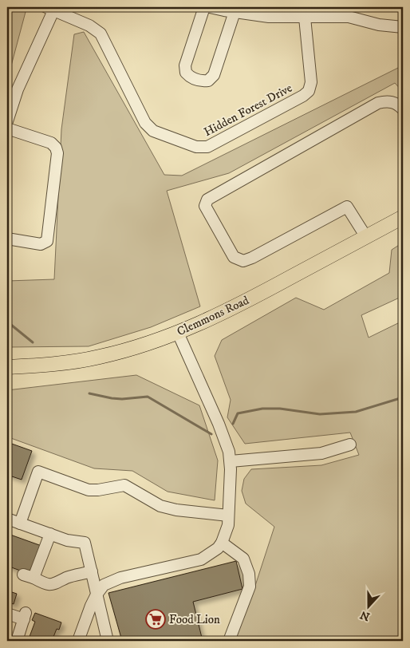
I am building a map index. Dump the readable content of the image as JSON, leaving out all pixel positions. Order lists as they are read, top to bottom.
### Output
{
  "streets": {
    "main road": ["Clemmons Road"],
    "street": ["Hidden Forest Drive"]
  },
  "places": {
    "supermarket": ["Food Lion"]
  },
  "north": "bottom"
}
